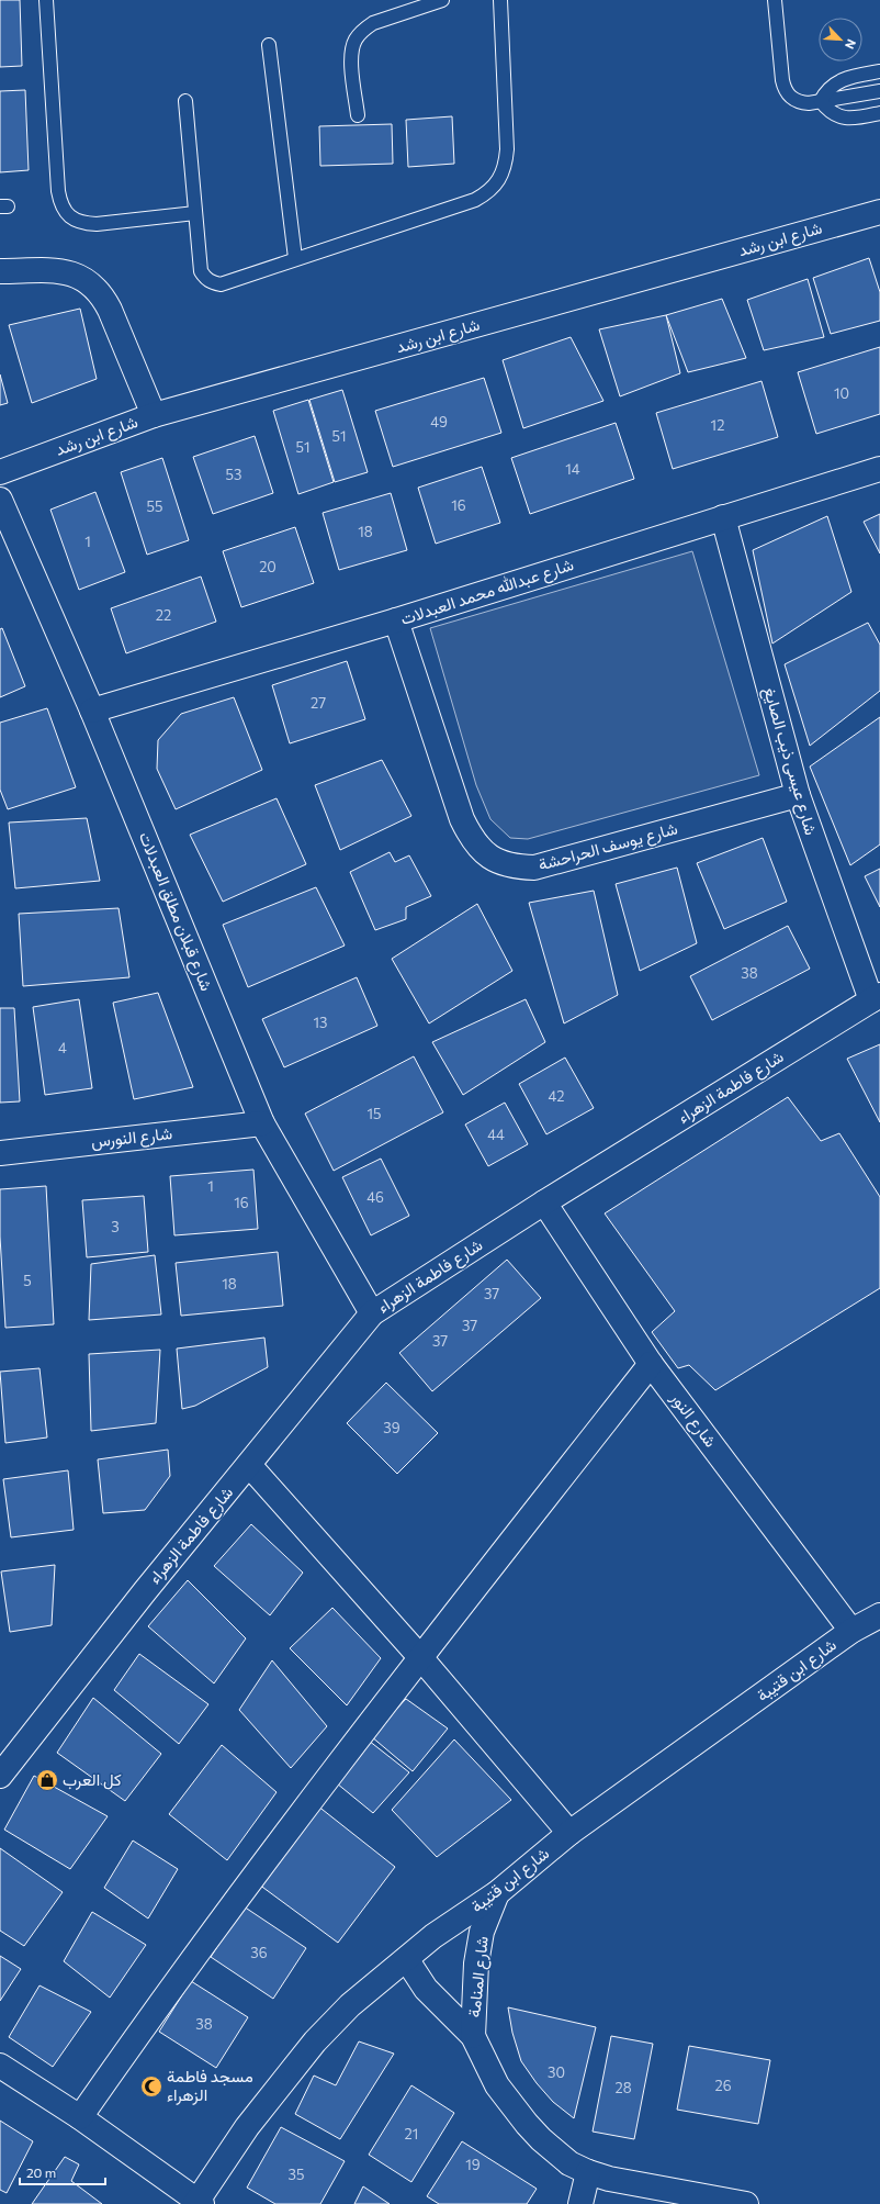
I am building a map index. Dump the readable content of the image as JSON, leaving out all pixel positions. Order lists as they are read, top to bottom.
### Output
{
  "streets": {
    "street": [
      "شارع ابن رشد",
      "شارع عبدالله محمد العبدلات",
      "شارع عيسى ذيب الصايغ",
      "شارع يوسف الحراحشة",
      "شارع قبلان مطلق العبدلات",
      "شارع فاطمة الزهراء",
      "شارع النورس",
      "شارع النور",
      "شارع ابن قتيبة",
      "شارع المنامة"
    ]
  },
  "crossings": [
    ["شارع عبدالله محمد العبدلات", "شارع عيسى ذيب الصايغ"],
    ["شارع عبدالله محمد العبدلات", "شارع يوسف الحراحشة"],
    ["شارع عبدالله محمد العبدلات", "شارع قبلان مطلق العبدلات"],
    ["شارع عيسى ذيب الصايغ", "شارع يوسف الحراحشة"],
    ["شارع عيسى ذيب الصايغ", "شارع فاطمة الزهراء"],
    ["شارع قبلان مطلق العبدلات", "شارع فاطمة الزهراء"],
    ["شارع قبلان مطلق العبدلات", "شارع النورس"],
    ["شارع فاطمة الزهراء", "شارع النور"],
    ["شارع النور", "شارع ابن قتيبة"],
    ["شارع ابن قتيبة", "شارع المنامة"]
  ],
  "places": {
    "shop": ["كل العرب"],
    "mosque": ["مسجد فاطمة الزهراء"]
  },
  "house_numbers": [
    "10",
    "49",
    "12",
    "51",
    "51",
    "14",
    "53",
    "16",
    "55",
    "18",
    "1",
    "20",
    "22",
    "27",
    "38",
    "13",
    "4",
    "42",
    "15",
    "44",
    "1",
    "46",
    "16",
    "3",
    "5",
    "18",
    "37",
    "37",
    "37",
    "39",
    "36",
    "38",
    "30",
    "26",
    "28",
    "21",
    "19",
    "35"
  ],
  "scale_bar": "20 m",
  "north": "bottom right"
}
